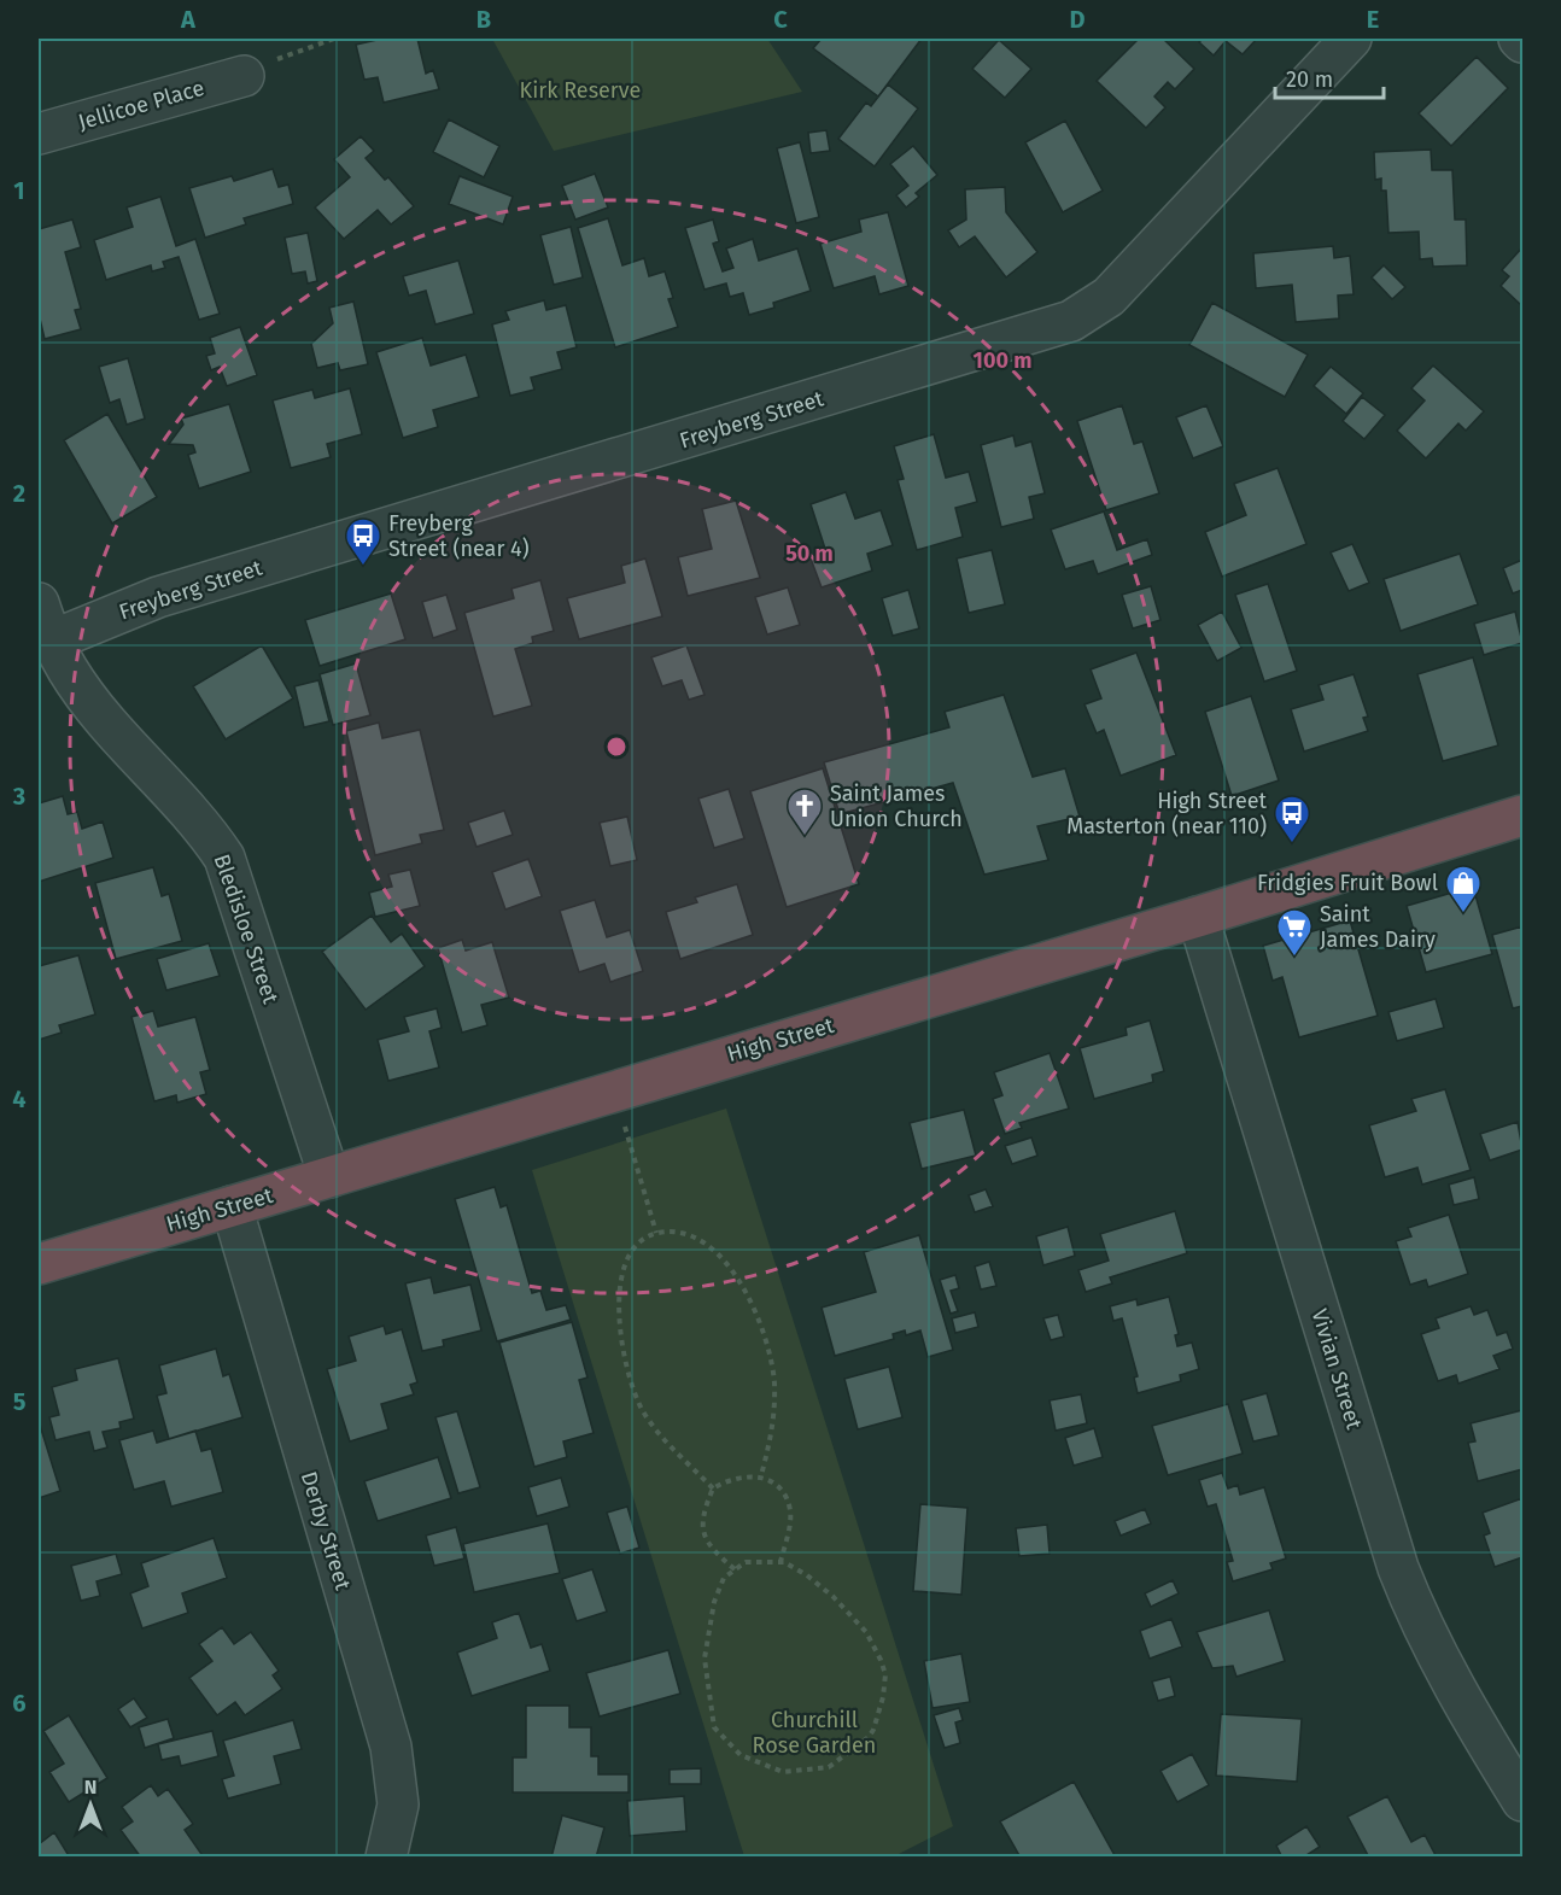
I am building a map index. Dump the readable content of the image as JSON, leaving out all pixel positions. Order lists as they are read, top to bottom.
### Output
{
  "streets": {
    "highway": ["High Street"],
    "street": [
      "Jellicoe Place",
      "Freyberg Street",
      "Bledisloe Street",
      "Vivian Street",
      "Derby Street"
    ]
  },
  "crossings": [
    ["Freyberg Street", "Bledisloe Street"],
    ["Bledisloe Street", "High Street"],
    ["High Street", "Vivian Street"],
    ["High Street", "Derby Street"]
  ],
  "parks": ["Kirk Reserve", "Churchill Rose Garden"],
  "places": {
    "bus stop": ["Freyberg Street (near 4)", "High Street Masterton (near 110)"],
    "church": ["Saint James Union Church"],
    "shop": ["Fridgies Fruit Bowl"],
    "supermarket": ["Saint James Dairy"]
  },
  "scale_bar": "20 m",
  "north": "top",
  "grid": {
    "columns": [
      "A",
      "B",
      "C",
      "D",
      "E"
    ],
    "rows": [
      "1",
      "2",
      "3",
      "4",
      "5",
      "6"
    ]
  },
  "rings": ["100 m", "50 m"]
}
